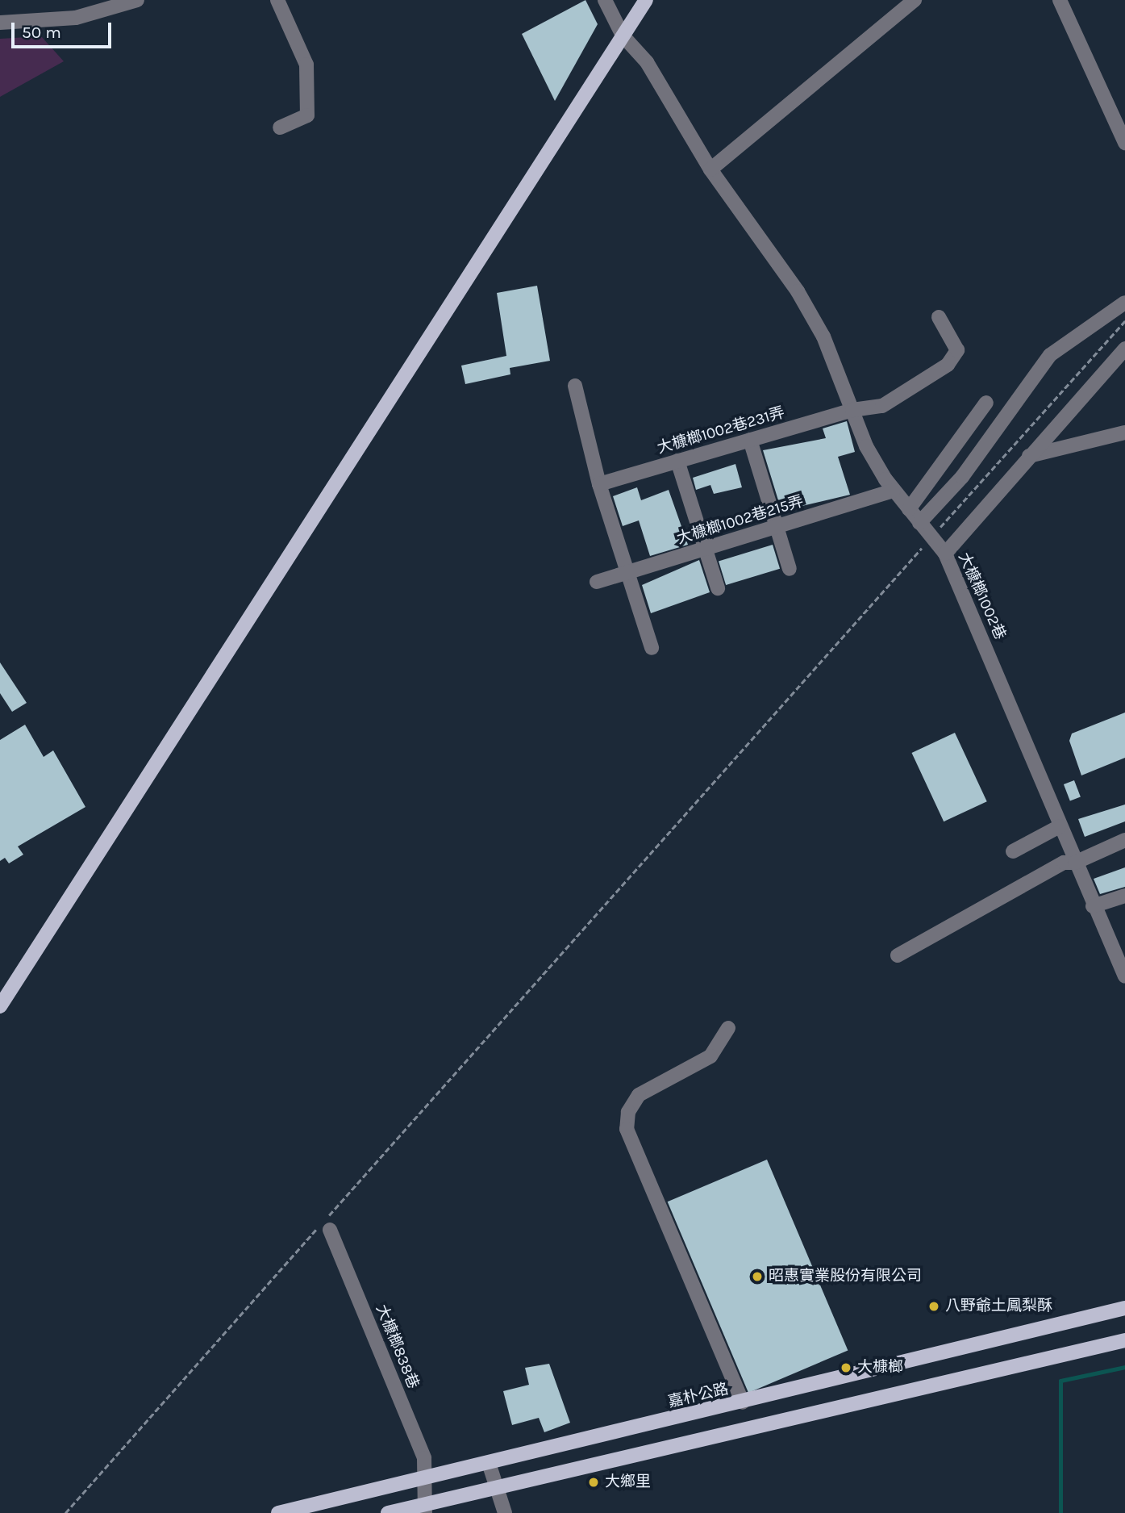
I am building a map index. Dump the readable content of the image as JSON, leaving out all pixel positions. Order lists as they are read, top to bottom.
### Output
{
  "streets": {
    "main road": ["嘉朴公路"],
    "street": [
      "大槺榔1002巷231弄",
      "大槺榔1002巷215弄",
      "大槺榔1002巷",
      "大槺榔838巷"
    ]
  },
  "crossings": [
    ["大槺榔1002巷231弄", "大槺榔1002巷"],
    ["大槺榔1002巷215弄", "大槺榔1002巷"],
    ["大槺榔838巷", "嘉朴公路"]
  ],
  "places": [
    "昭惠實業股份有限公司",
    "八野爺土鳳梨酥",
    "大槺榔",
    "大鄉里"
  ],
  "scale_bar": "50 m"
}
